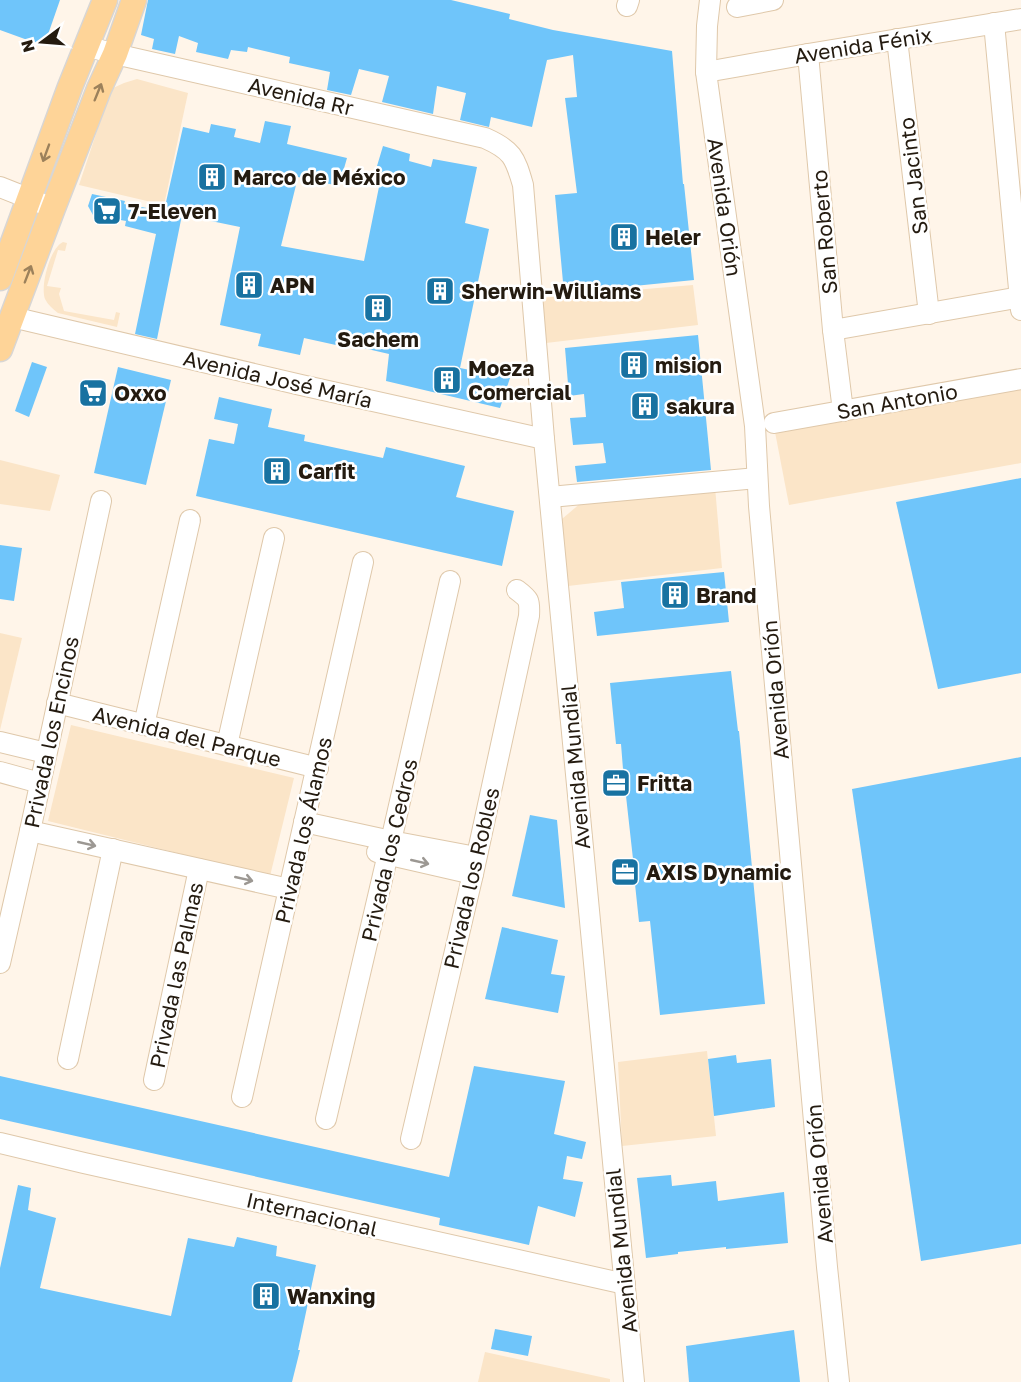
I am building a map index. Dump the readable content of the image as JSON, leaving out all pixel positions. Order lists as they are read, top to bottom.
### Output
{
  "streets": {
    "street": [
      "Avenida Fénix",
      "Avenida Rr",
      "San Jacinto",
      "Avenida Orión",
      "San Roberto",
      "Avenida José María",
      "San Antonio",
      "Privada los Encinos",
      "Avenida del Parque",
      "Avenida Mundial",
      "Privada los Álamos",
      "Privada los Cedros",
      "Privada los Robles",
      "Privada las Palmas",
      "Internacional"
    ]
  },
  "crossings": [
    ["Avenida Fénix", "San Jacinto"],
    ["Avenida Fénix", "Avenida Orión"],
    ["Avenida Fénix", "San Roberto"],
    ["Avenida Rr", "Avenida Mundial"],
    ["San Roberto", "San Antonio"],
    ["Avenida José María", "Avenida Mundial"],
    ["Privada los Encinos", "Avenida del Parque"],
    ["Avenida del Parque", "Privada los Álamos"],
    ["Avenida Mundial", "Internacional"]
  ],
  "places": {
    "building": [
      "Marco de México",
      "Heler",
      "APN",
      "Sherwin-Williams",
      "Sachem",
      "mision",
      "Moeza Comercial",
      "sakura",
      "Carfit",
      "Brand",
      "Wanxing"
    ],
    "supermarket": ["7-Eleven", "Oxxo"],
    "office": ["Fritta", "AXIS Dynamic"]
  },
  "north": "left"
}
